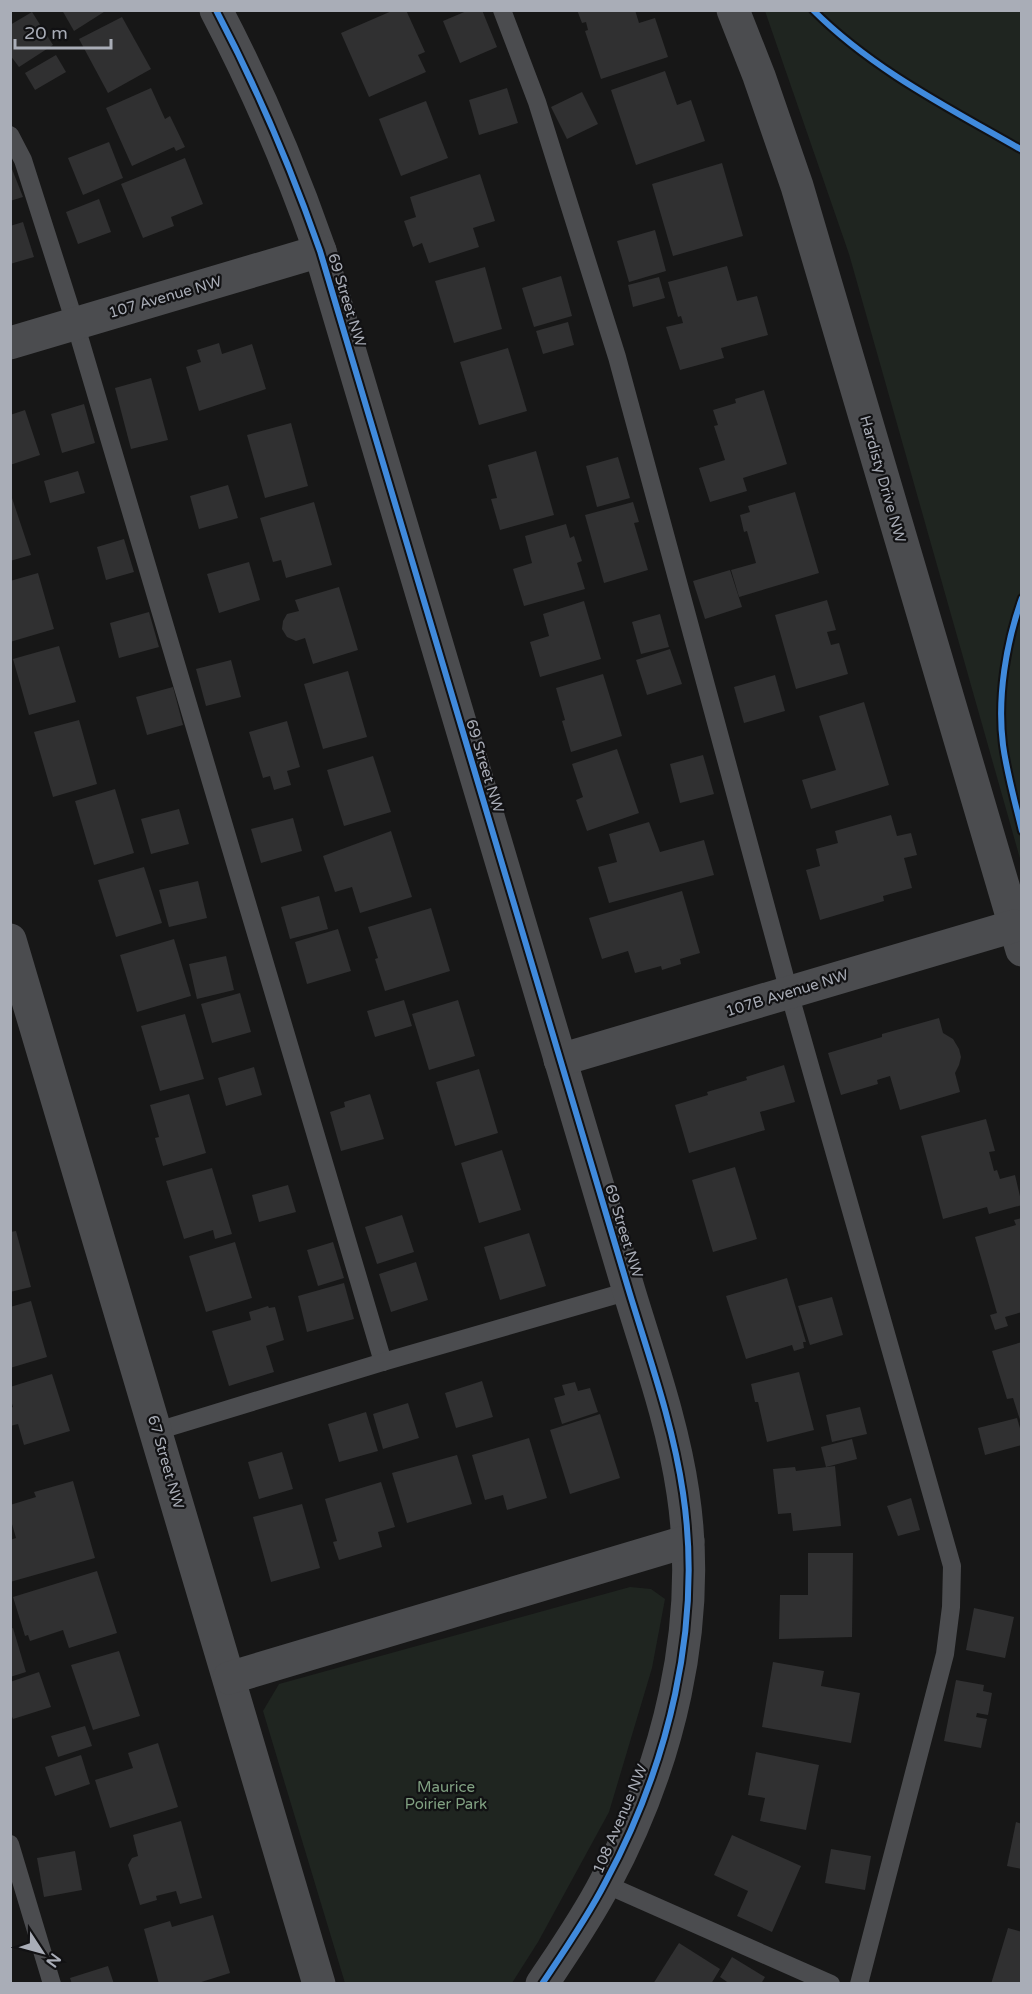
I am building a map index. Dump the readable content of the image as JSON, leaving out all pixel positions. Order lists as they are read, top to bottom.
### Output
{
  "streets": {
    "street": [
      "107 Avenue NW",
      "69 Street NW",
      "Hardisty Drive NW",
      "107B Avenue NW",
      "67 Street NW",
      "108 Avenue NW"
    ]
  },
  "crossings": [
    ["107 Avenue NW", "69 Street NW"],
    ["69 Street NW", "107B Avenue NW"],
    ["69 Street NW", "108 Avenue NW"],
    ["Hardisty Drive NW", "107B Avenue NW"]
  ],
  "parks": ["Maurice Poirier Park"],
  "scale_bar": "20 m",
  "north": "bottom right"
}
